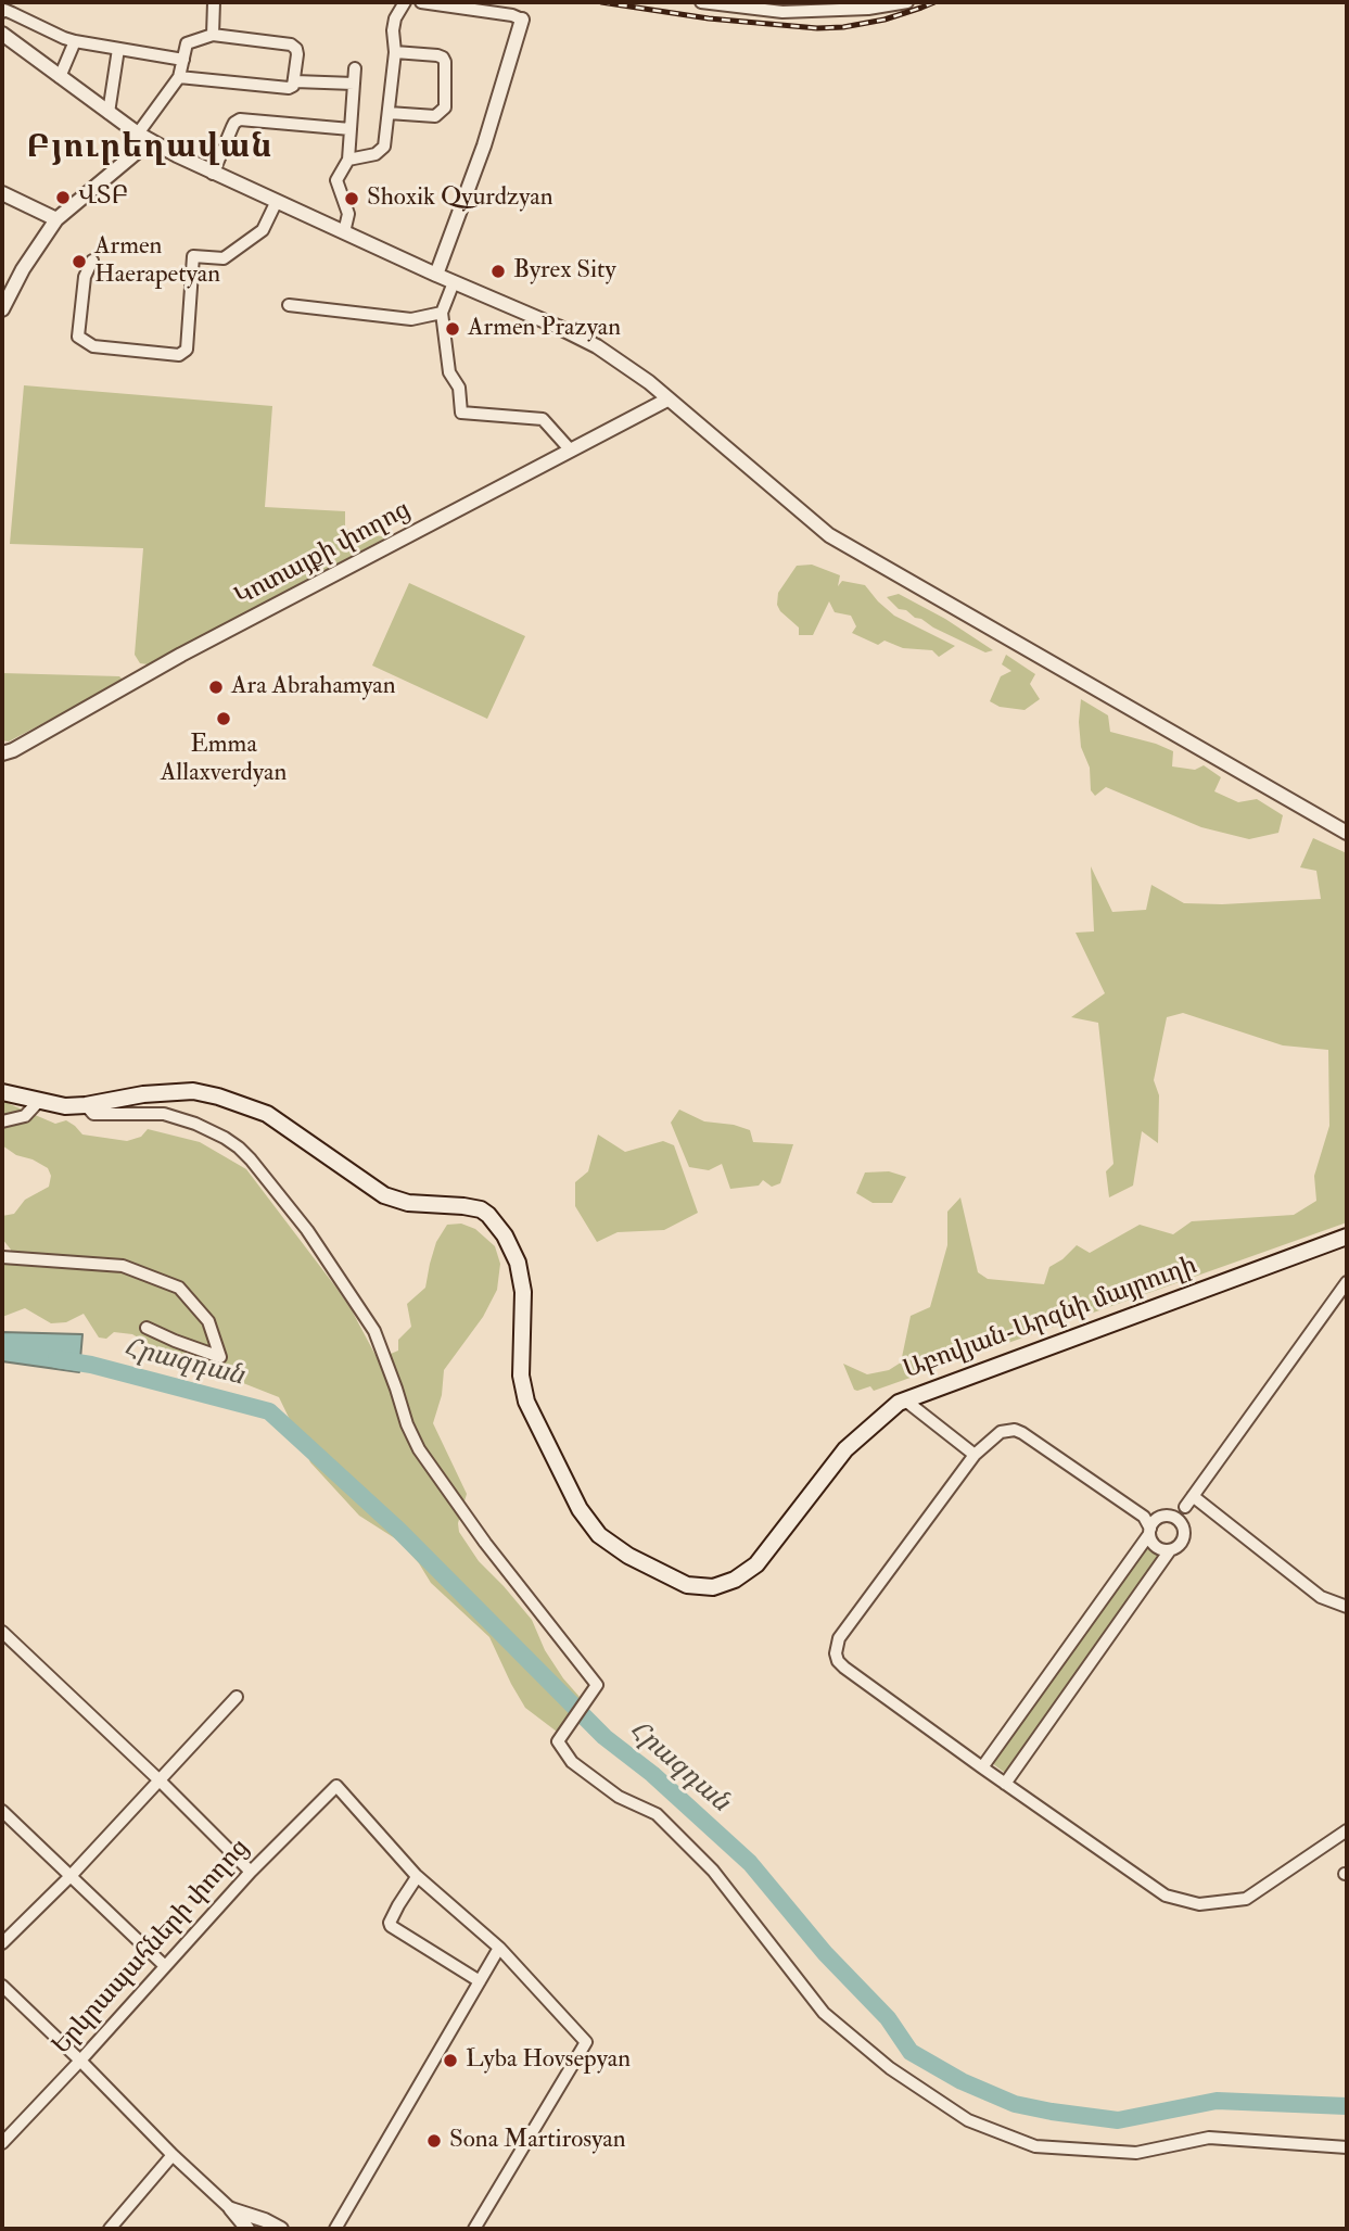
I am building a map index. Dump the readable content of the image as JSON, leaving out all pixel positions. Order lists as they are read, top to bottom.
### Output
{
  "streets": {
    "main road": ["Աբովյան-Արզնի մայրուղի"],
    "street": ["Կոտայքի փողոց", "Երկրապահների փողոց"]
  },
  "districts": ["Բյուրեղավան"],
  "water": ["Հրազդան"],
  "places": [
    "ՎՏԲ",
    "Shoxik Qyurdzyan",
    "Armen Haerapetyan",
    "Byrex Sity",
    "Armen Prazyan",
    "Ara Abrahamyan",
    "Emma Allaxverdyan",
    "Lyba Hovsepyan",
    "Sona Martirosyan"
  ]
}
